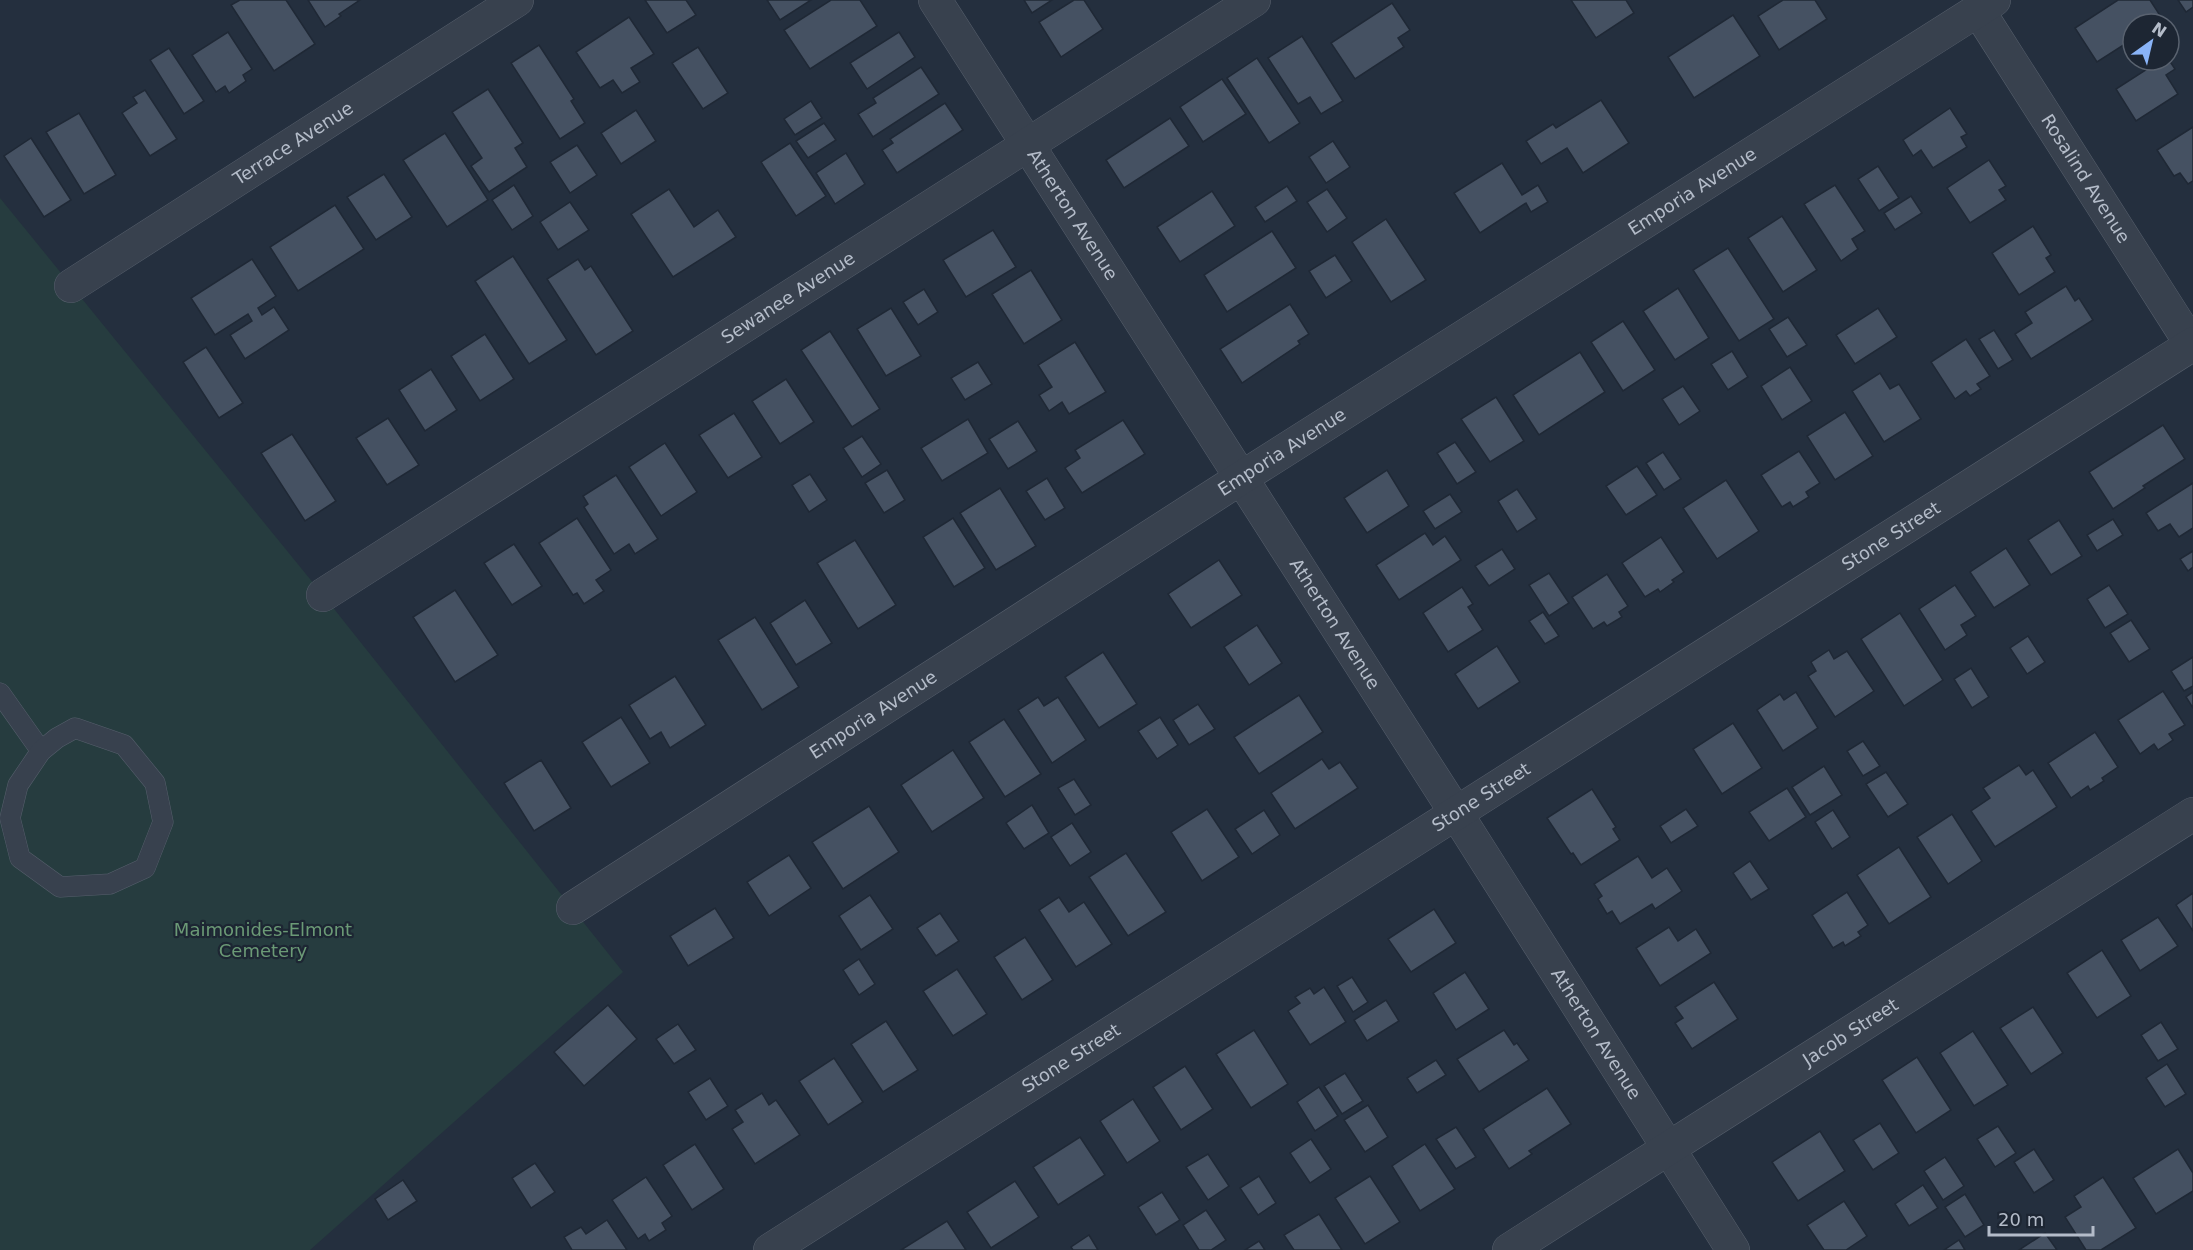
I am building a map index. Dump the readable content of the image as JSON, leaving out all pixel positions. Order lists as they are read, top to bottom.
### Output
{
  "streets": {
    "street": [
      "Terrace Avenue",
      "Rosalind Avenue",
      "Emporia Avenue",
      "Atherton Avenue",
      "Sewanee Avenue",
      "Stone Street",
      "Jacob Street"
    ]
  },
  "crossings": [
    ["Rosalind Avenue", "Emporia Avenue"],
    ["Rosalind Avenue", "Stone Street"],
    ["Emporia Avenue", "Atherton Avenue"],
    ["Atherton Avenue", "Sewanee Avenue"],
    ["Atherton Avenue", "Stone Street"],
    ["Atherton Avenue", "Jacob Street"]
  ],
  "parks": ["Maimonides-Elmont Cemetery"],
  "scale_bar": "20 m",
  "north": "top right"
}
